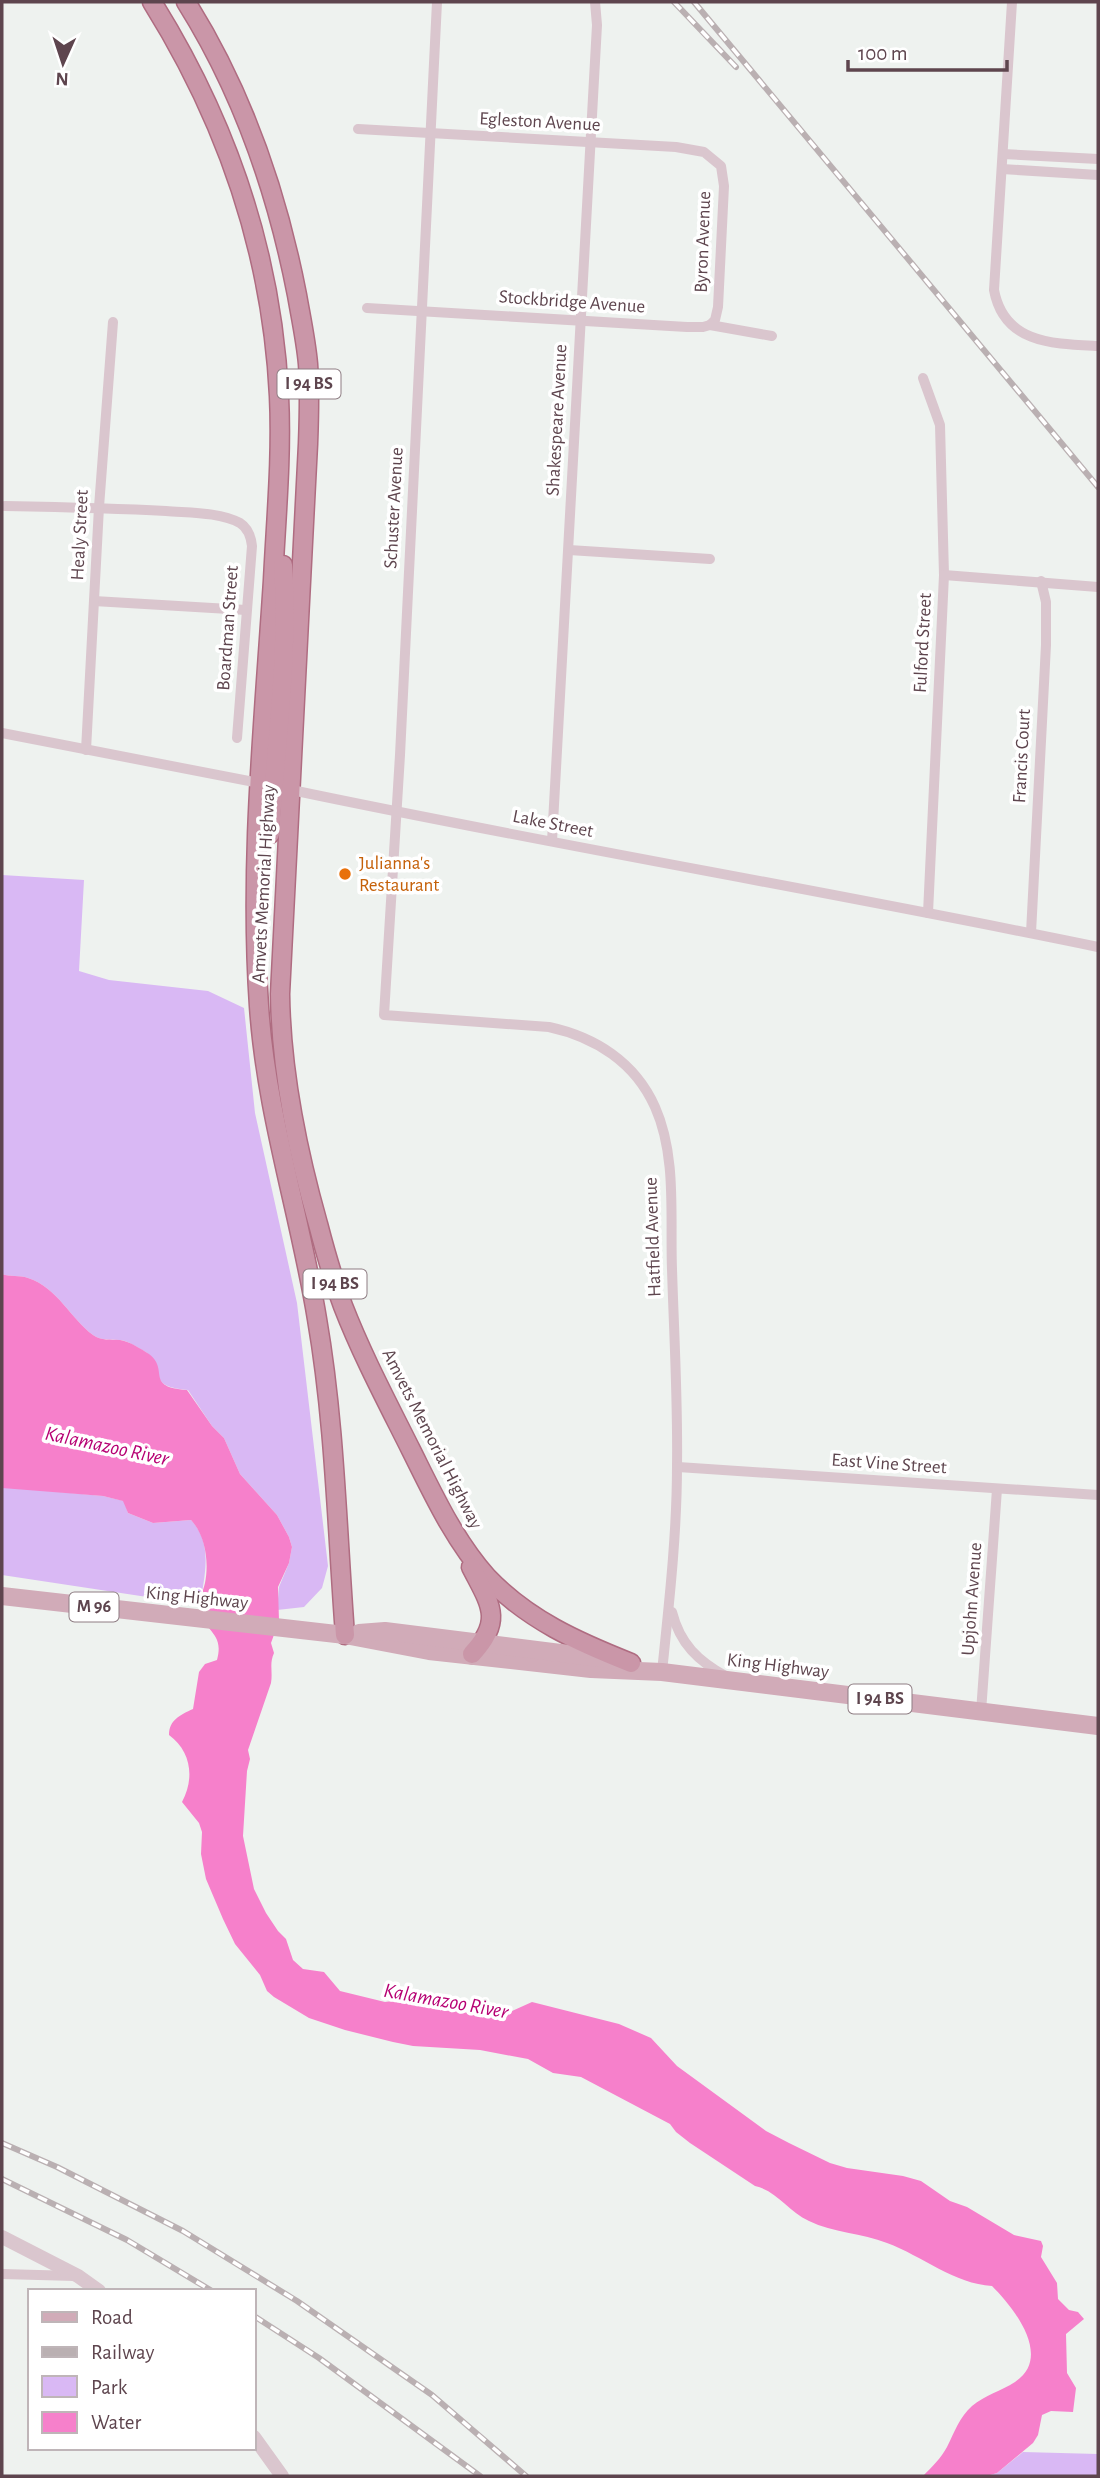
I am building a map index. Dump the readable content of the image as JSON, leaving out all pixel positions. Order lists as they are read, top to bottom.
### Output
{
  "streets": {
    "highway": ["I 94 BS", "Amvets Memorial Highway"],
    "main road": ["King Highway", "M 96"],
    "street": [
      "Egleston Avenue",
      "Byron Avenue",
      "Stockbridge Avenue",
      "Shakespeare Avenue",
      "Schuster Avenue",
      "Healy Street",
      "Boardman Street",
      "Fulford Street",
      "Francis Court",
      "Lake Street",
      "Hatfield Avenue",
      "East Vine Street",
      "Upjohn Avenue"
    ]
  },
  "crossings": [
    ["Egleston Avenue", "Byron Avenue"],
    ["Egleston Avenue", "Shakespeare Avenue"],
    ["Egleston Avenue", "Schuster Avenue"],
    ["Byron Avenue", "Stockbridge Avenue"],
    ["Stockbridge Avenue", "Shakespeare Avenue"],
    ["Stockbridge Avenue", "Schuster Avenue"],
    ["I 94 BS", "Lake Street"],
    ["I 94 BS", "Amvets Memorial Highway"],
    ["I 94 BS", "King Highway"],
    ["Shakespeare Avenue", "Lake Street"],
    ["Schuster Avenue", "Lake Street"],
    ["Schuster Avenue", "Hatfield Avenue"],
    ["Healy Street", "Boardman Street"],
    ["Healy Street", "Lake Street"],
    ["Fulford Street", "Lake Street"],
    ["Francis Court", "Lake Street"],
    ["Lake Street", "Amvets Memorial Highway"],
    ["Amvets Memorial Highway", "King Highway"],
    ["Hatfield Avenue", "East Vine Street"],
    ["Hatfield Avenue", "King Highway"],
    ["East Vine Street", "Upjohn Avenue"],
    ["King Highway", "Upjohn Avenue"]
  ],
  "water": ["Kalamazoo River"],
  "places": ["Julianna's Restaurant"],
  "legend": [
    "Road",
    "Railway",
    "Park",
    "Water"
  ],
  "scale_bar": "100 m",
  "north": "bottom"
}
